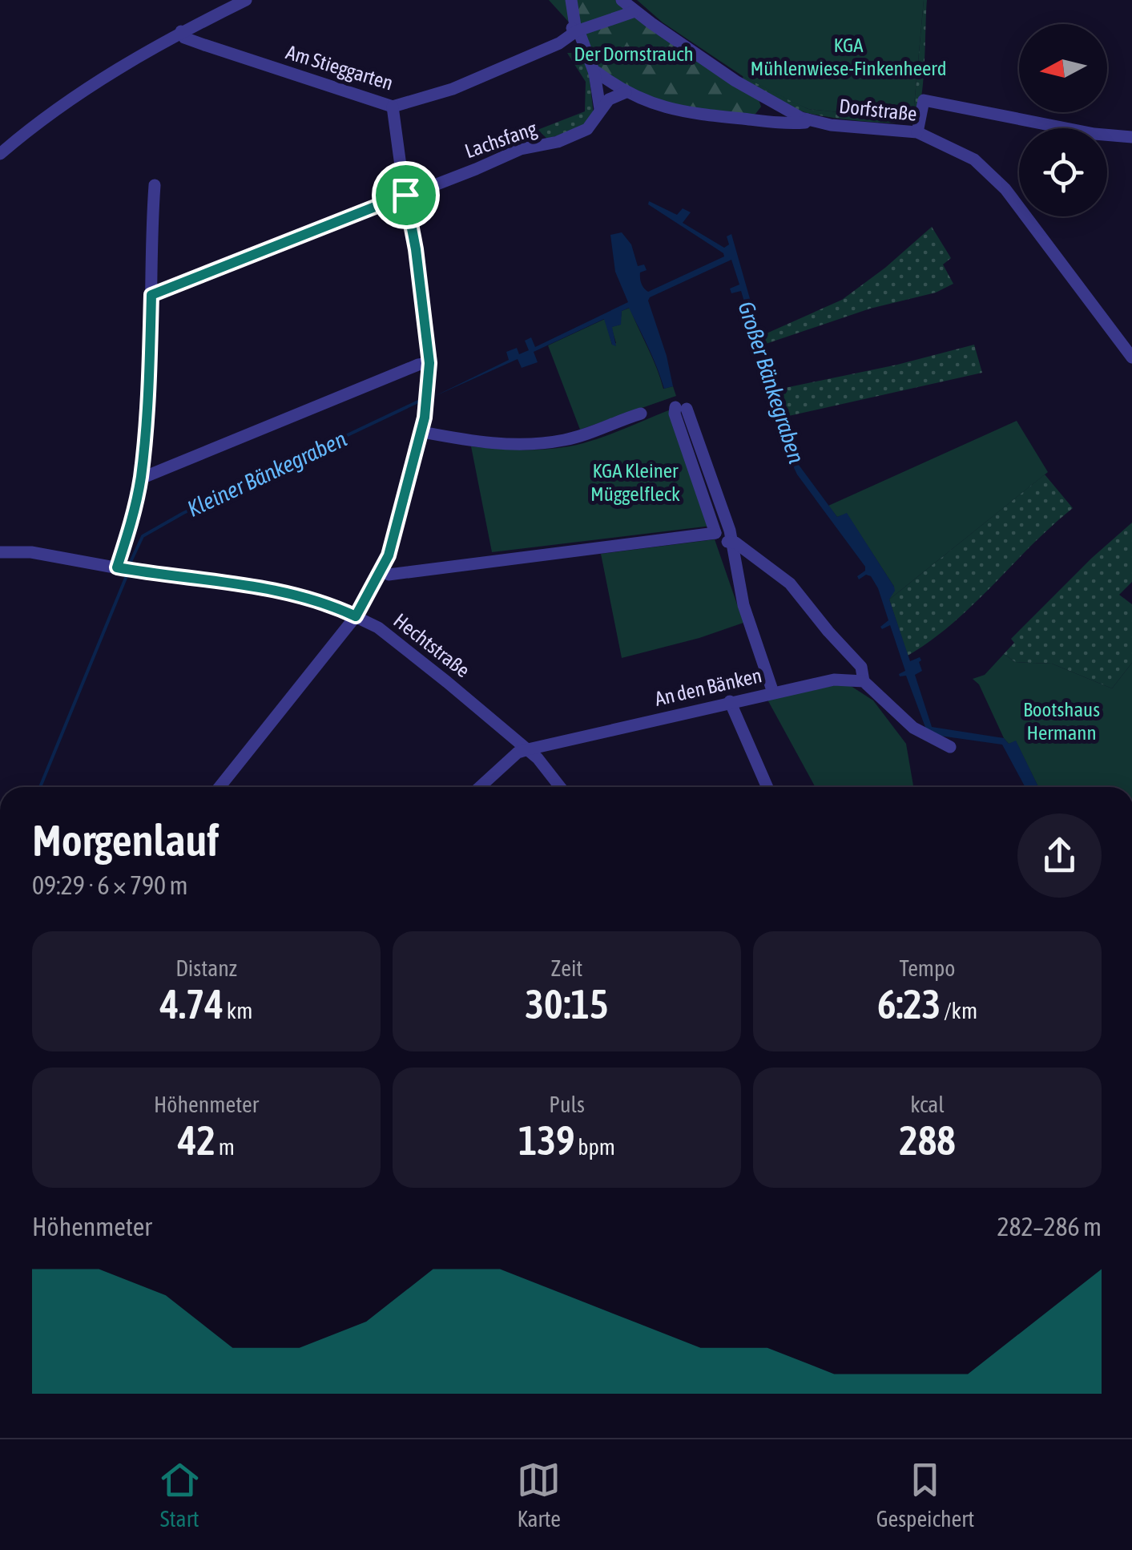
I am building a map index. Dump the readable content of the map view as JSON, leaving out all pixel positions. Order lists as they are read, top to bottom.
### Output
{
  "streets": {
    "street": [
      "Am Stieggarten",
      "Dorfstraße",
      "Lachsfang",
      "Hechtstraße",
      "An den Bänken"
    ]
  },
  "crossings": [
    ["Am Stieggarten", "Dorfstraße"],
    ["Dorfstraße", "Lachsfang"],
    ["Hechtstraße", "An den Bänken"]
  ],
  "water": ["Großer Bänkegraben", "Kleiner Bänkegraben"],
  "parks": [
    "KGA Mühlenwiese-Finkenheerd",
    "Der Dornstrauch",
    "KGA Kleiner Müggelfleck",
    "Bootshaus Hermann"
  ],
  "north": "left",
  "page": {
    "heading": ["Morgenlauf", "09:29 · 6 × 790 m"],
    "stats": [
      ["Distanz", "4.74 km"],
      ["Zeit", "30:15"],
      ["Tempo", "6:23 /km"],
      ["Höhenmeter", "42 m"],
      ["Puls", "139 bpm"],
      ["kcal", "288"]
    ],
    "chart": ["Höhenmeter", "282–286 m"],
    "tabs": ["Start", "Karte", "Gespeichert"]
  }
}
